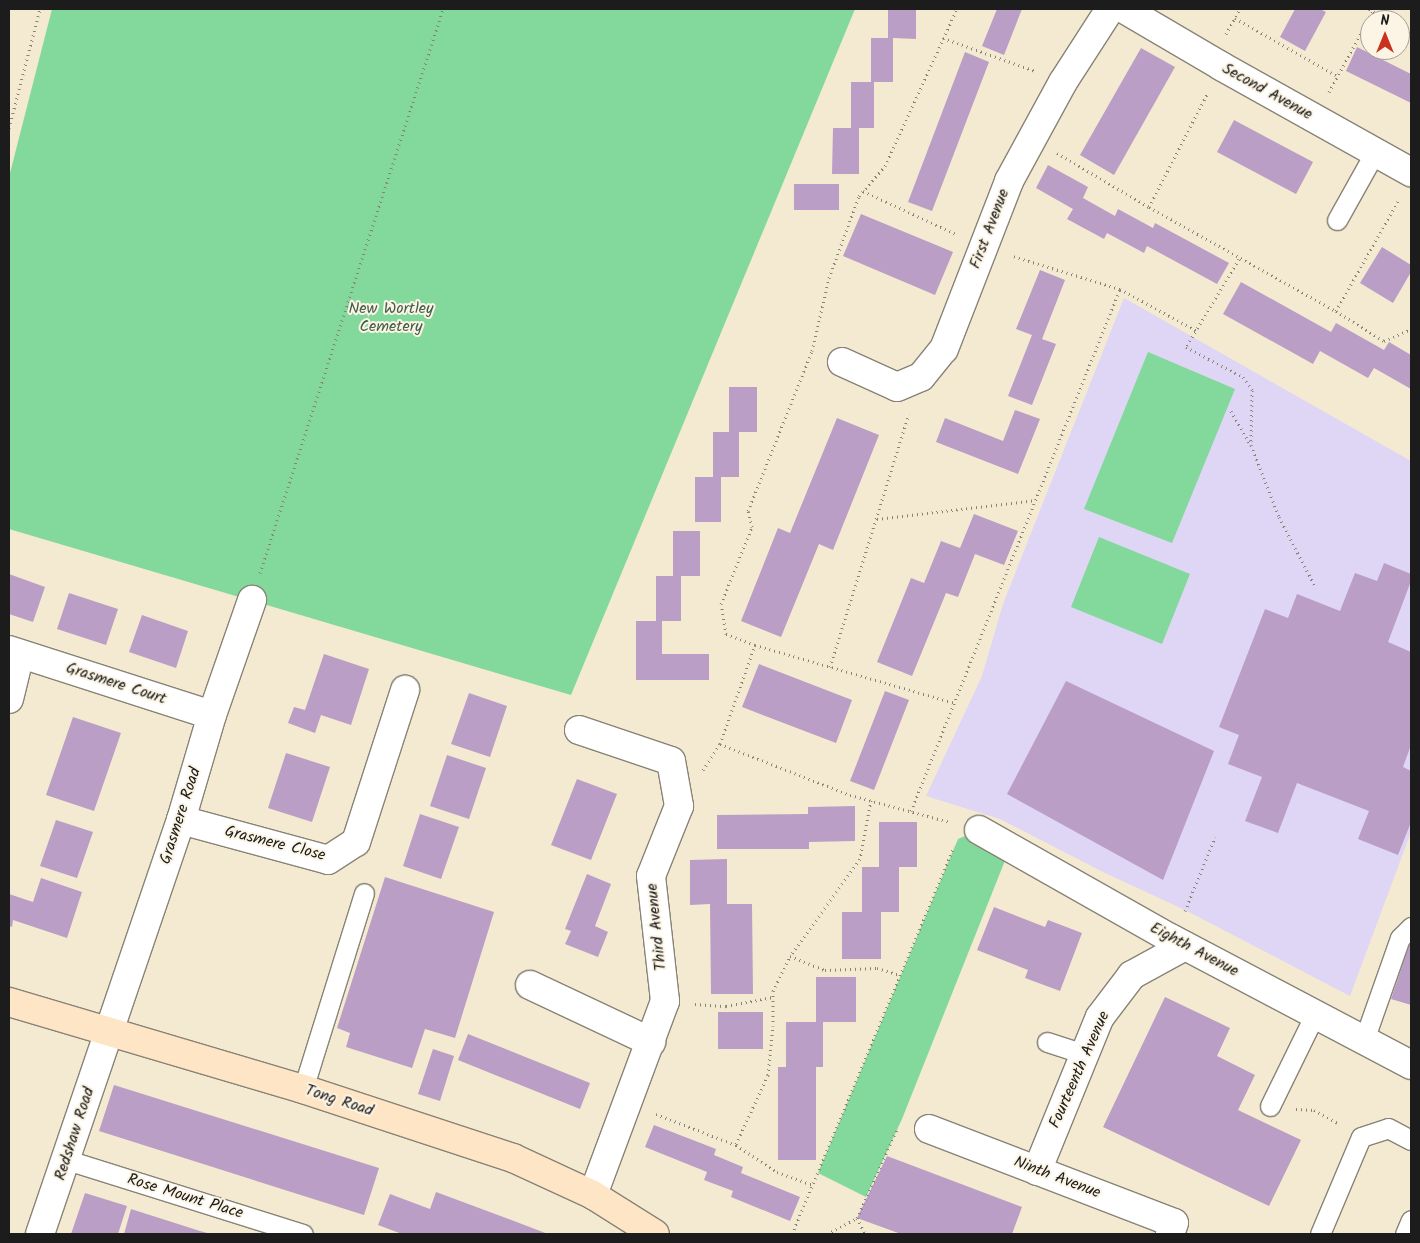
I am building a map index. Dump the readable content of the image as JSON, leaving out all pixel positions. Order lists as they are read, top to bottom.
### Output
{
  "streets": {
    "main road": ["Tong Road"],
    "street": [
      "Second Avenue",
      "First Avenue",
      "Grasmere Court",
      "Grasmere Road",
      "Grasmere Close",
      "Third Avenue",
      "Eighth Avenue",
      "Fourteenth Avenue",
      "Redshaw Road",
      "Ninth Avenue"
    ],
    "lane": ["Rose Mount Place"]
  },
  "crossings": [
    ["Grasmere Court", "Grasmere Road"],
    ["Grasmere Road", "Grasmere Close"],
    ["Grasmere Road", "Tong Road"],
    ["Grasmere Road", "Redshaw Road"],
    ["Third Avenue", "Tong Road"],
    ["Eighth Avenue", "Fourteenth Avenue"],
    ["Fourteenth Avenue", "Ninth Avenue"],
    ["Tong Road", "Redshaw Road"],
    ["Redshaw Road", "Rose Mount Place"]
  ],
  "parks": ["New Wortley Cemetery"],
  "north": "top"
}
